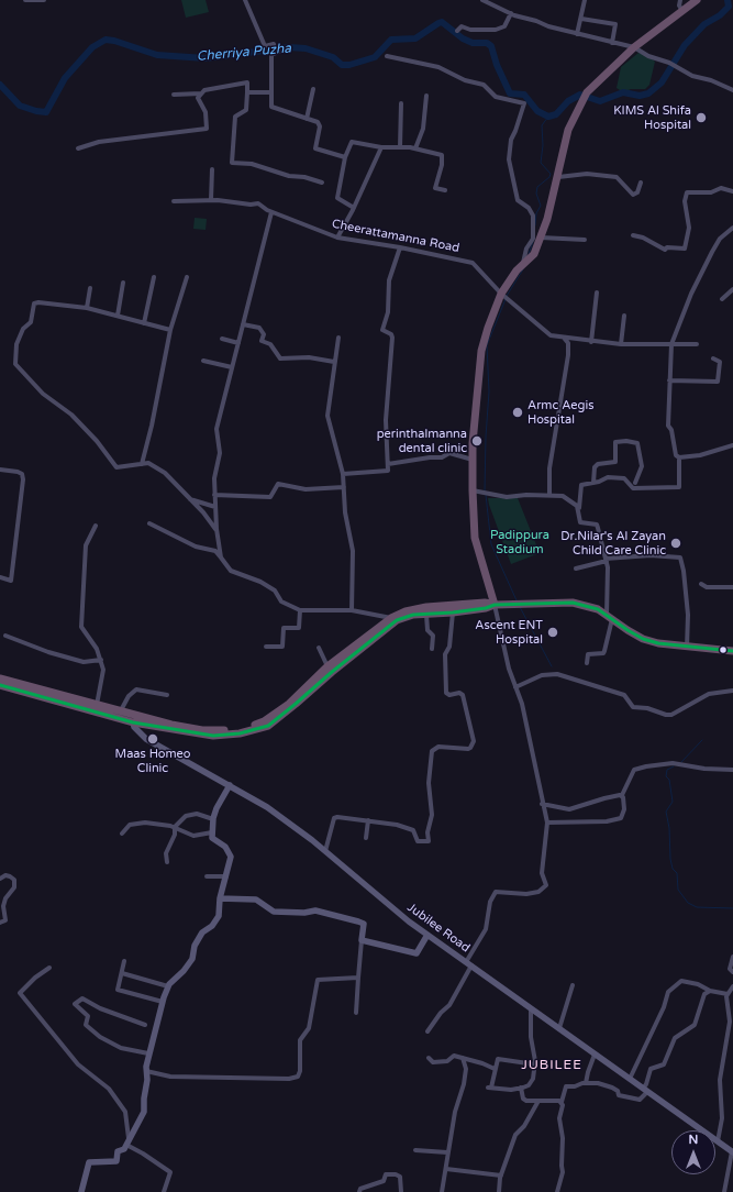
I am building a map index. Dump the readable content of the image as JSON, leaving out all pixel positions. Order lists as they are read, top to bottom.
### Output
{
  "streets": {
    "main road": ["Jubilee Road"],
    "street": ["Cheerattamanna Road"]
  },
  "districts": ["JUBILEE"],
  "water": ["Cherriya Puzha"],
  "parks": ["Padippura Stadium"],
  "places": [
    "KIMS Al Shifa Hospital",
    "Armc Aegis Hospital",
    "perinthalmanna dental clinic",
    "Dr.Nilar's Al Zayan Child Care Clinic",
    "Ascent ENT Hospital",
    "Maas Homeo Clinic"
  ],
  "north": "top"
}
